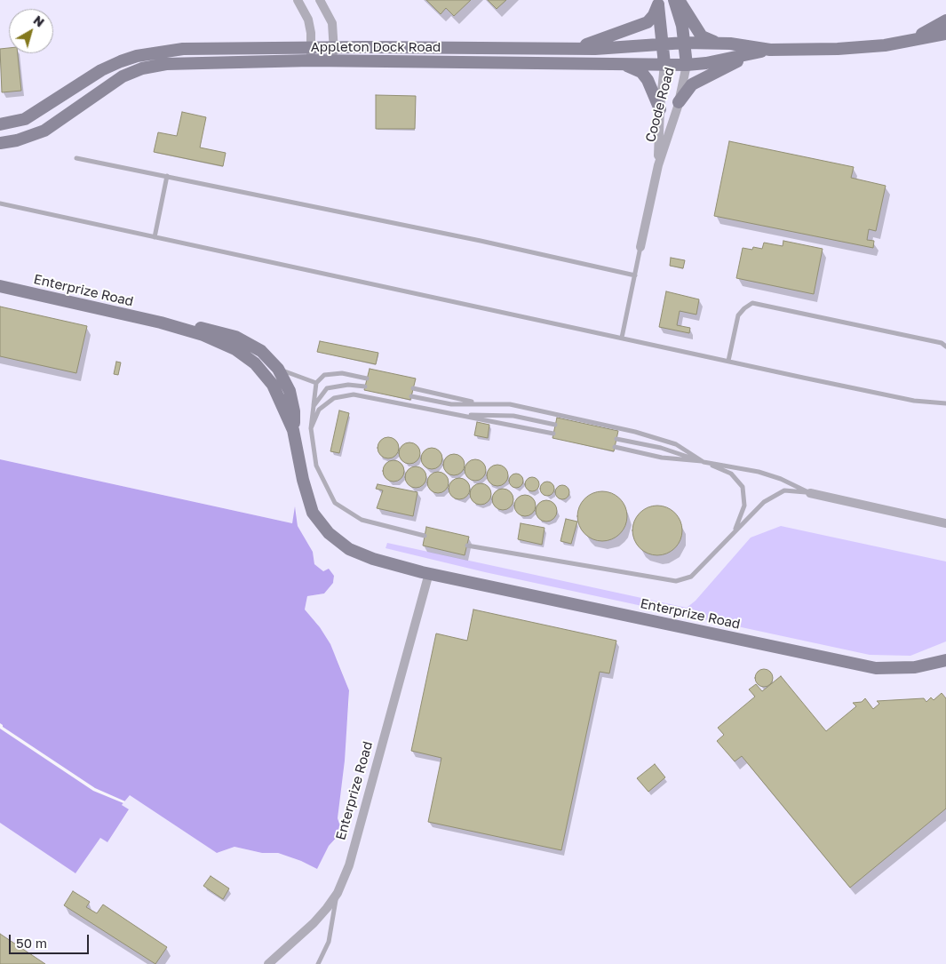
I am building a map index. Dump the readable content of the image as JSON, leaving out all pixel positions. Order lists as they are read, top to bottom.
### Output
{
  "streets": {
    "street": ["Appleton Dock Road", "Coode Road", "Enterprize Road"]
  },
  "crossings": [
    ["Appleton Dock Road", "Coode Road"]
  ],
  "scale_bar": "50 m",
  "north": "top right"
}
